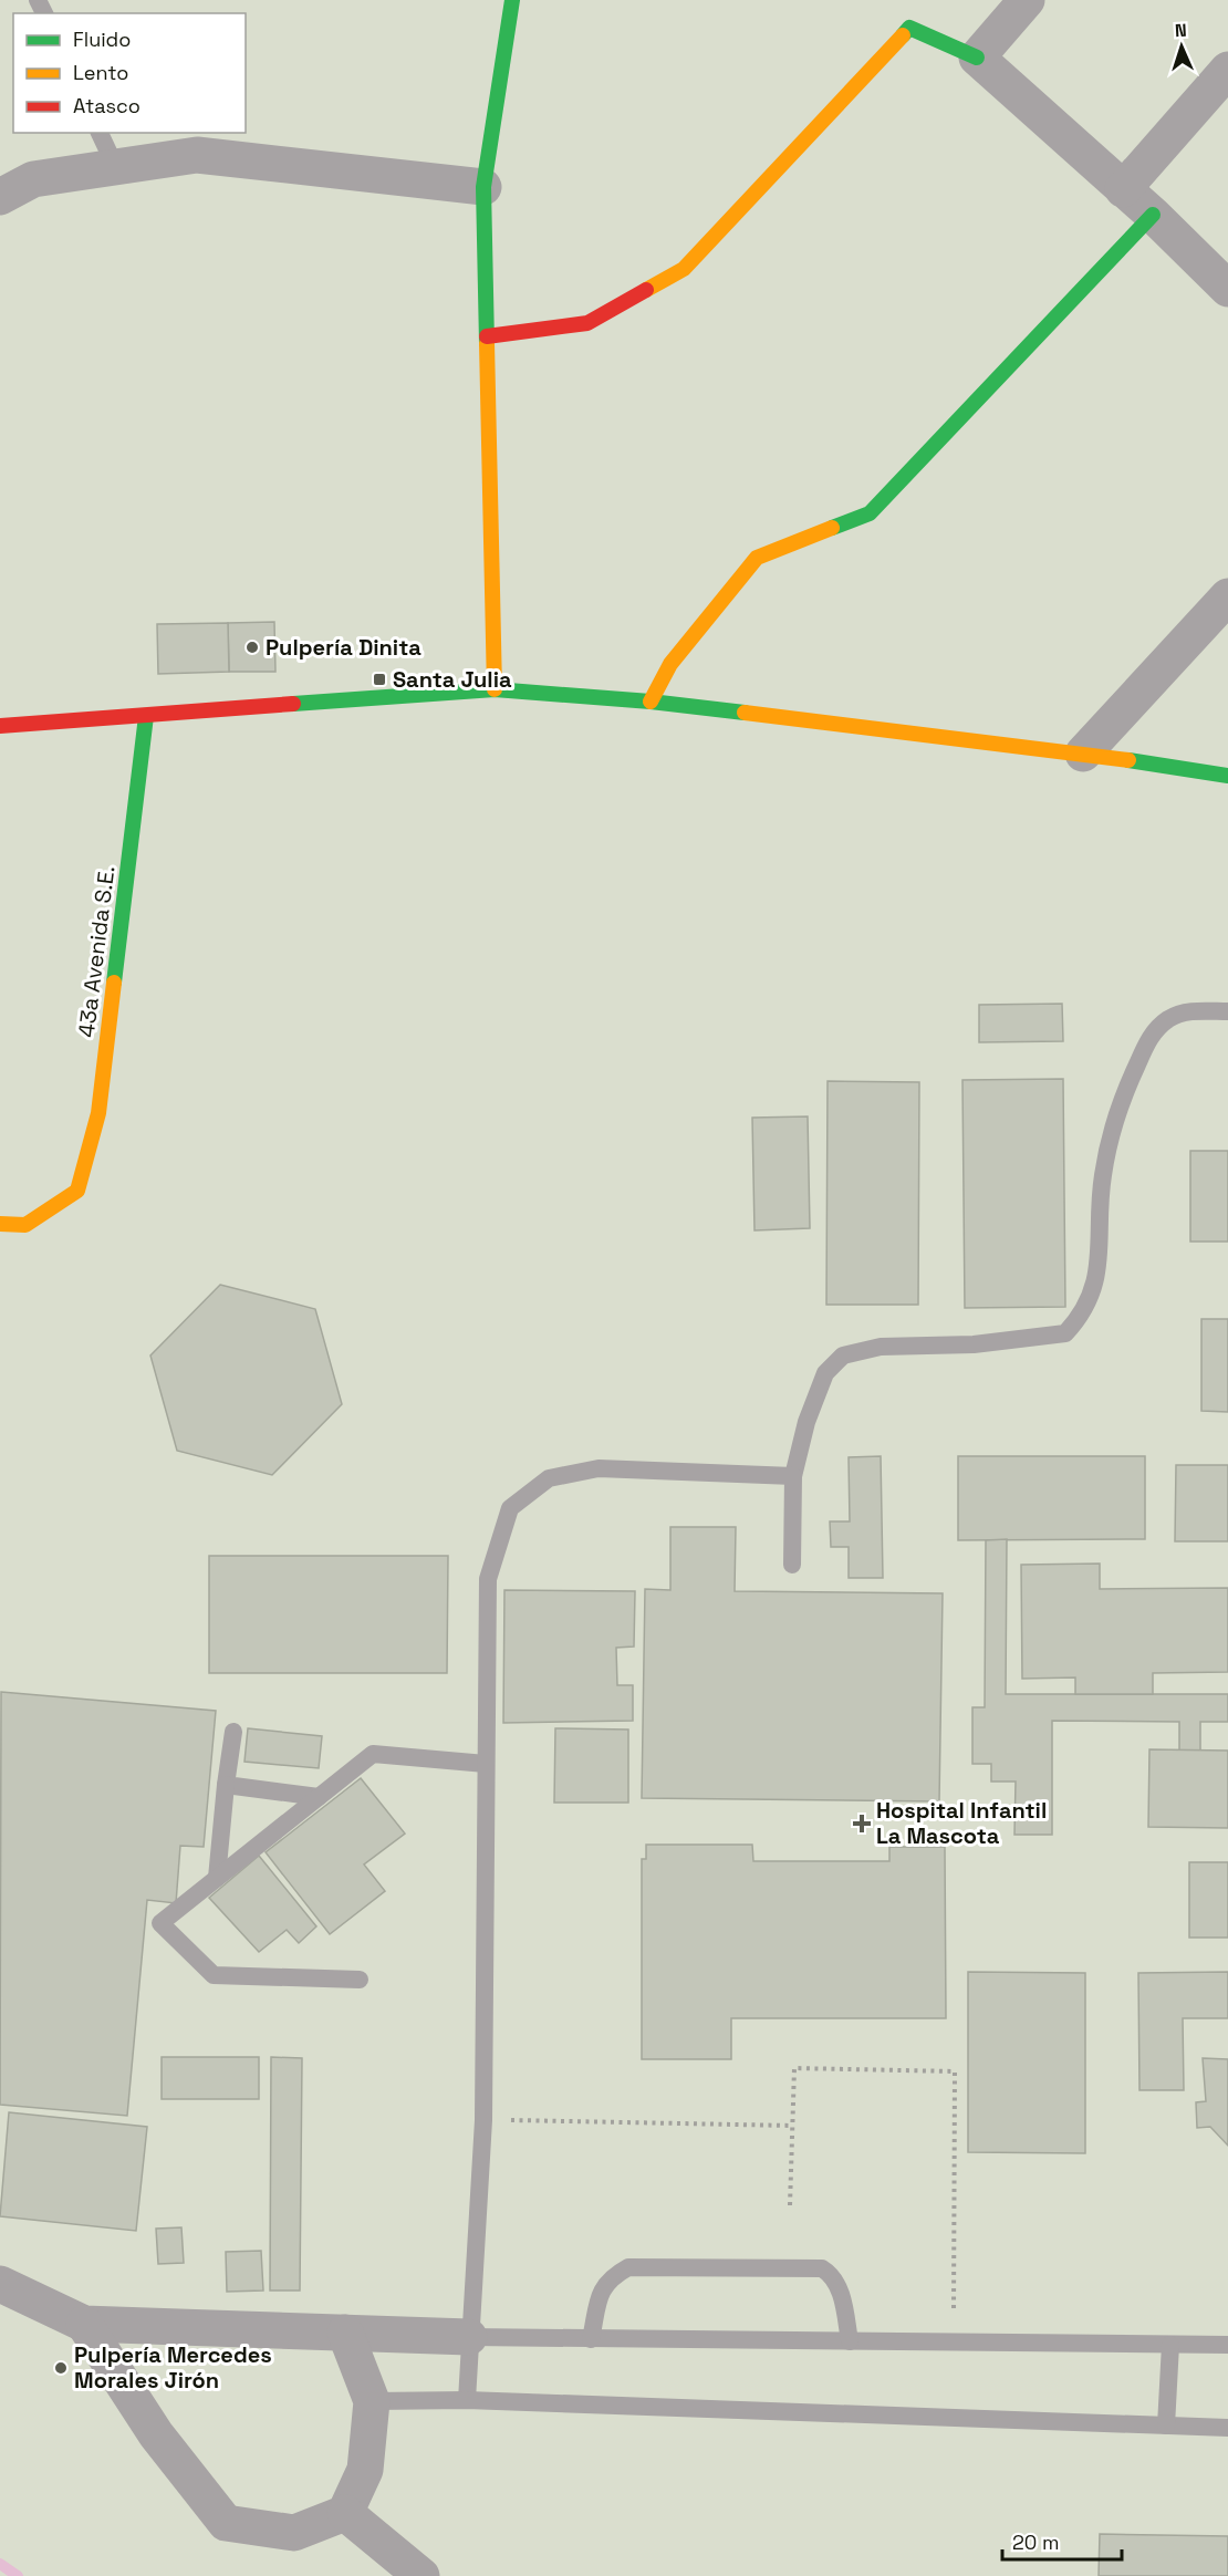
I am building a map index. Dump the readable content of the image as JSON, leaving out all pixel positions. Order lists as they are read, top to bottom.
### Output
{
  "streets": {
    "street": ["43a Avenida S.E."]
  },
  "places": {
    "other": ["Pulpería Dinita", "Pulpería Mercedes Morales Jirón"],
    "transit": ["Santa Julia"],
    "health": ["Hospital Infantil La Mascota"]
  },
  "legend": ["Fluido", "Lento", "Atasco"],
  "scale_bar": "20 m",
  "north": "top"
}
